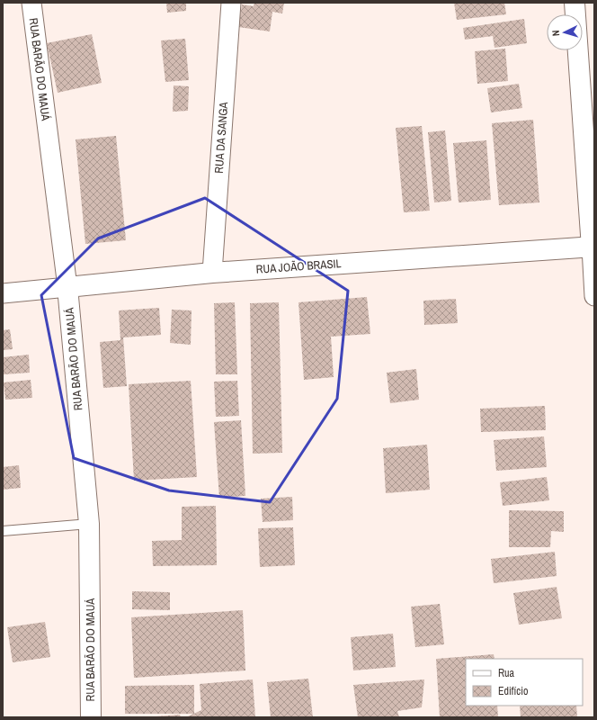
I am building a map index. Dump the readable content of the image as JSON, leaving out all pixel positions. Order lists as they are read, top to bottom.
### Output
{
  "streets": {
    "street": ["RUA BARÃO DO MAUÁ", "RUA DA SANGA", "RUA JOÃO BRASIL"]
  },
  "crossings": [
    ["RUA BARÃO DO MAUÁ", "RUA JOÃO BRASIL"],
    ["RUA DA SANGA", "RUA JOÃO BRASIL"]
  ],
  "legend": ["Rua", "Edifício"],
  "north": "left"
}
